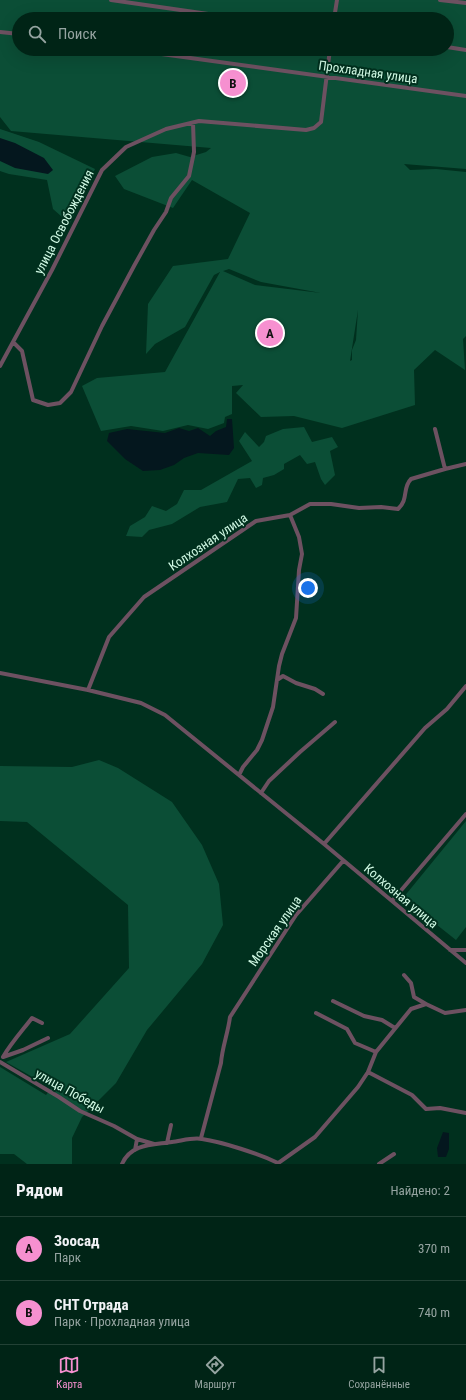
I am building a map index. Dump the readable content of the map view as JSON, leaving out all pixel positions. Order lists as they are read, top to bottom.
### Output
{
  "streets": {
    "street": [
      "Прохладная улица",
      "улица Освобождения",
      "Колхозная улица",
      "Морская улица",
      "улица Победы"
    ]
  },
  "crossings": [
    ["Прохладная улица", "улица Освобождения"],
    ["Колхозная улица", "Морская улица"],
    ["Морская улица", "улица Победы"]
  ],
  "page": {
    "search": "Поиск",
    "pins": ["B", "A"],
    "heading": ["Рядом", "Найдено: 2"],
    "list": [
      {
        "mark": "A",
        "name": "Зоосад",
        "note": "Парк",
        "value": "370 m"
      },
      {
        "mark": "B",
        "name": "СНТ Отрада",
        "note": "Парк · Прохладная улица",
        "value": "740 m"
      }
    ],
    "nav": ["Карта", "Маршрут", "Сохранённые"]
  }
}
